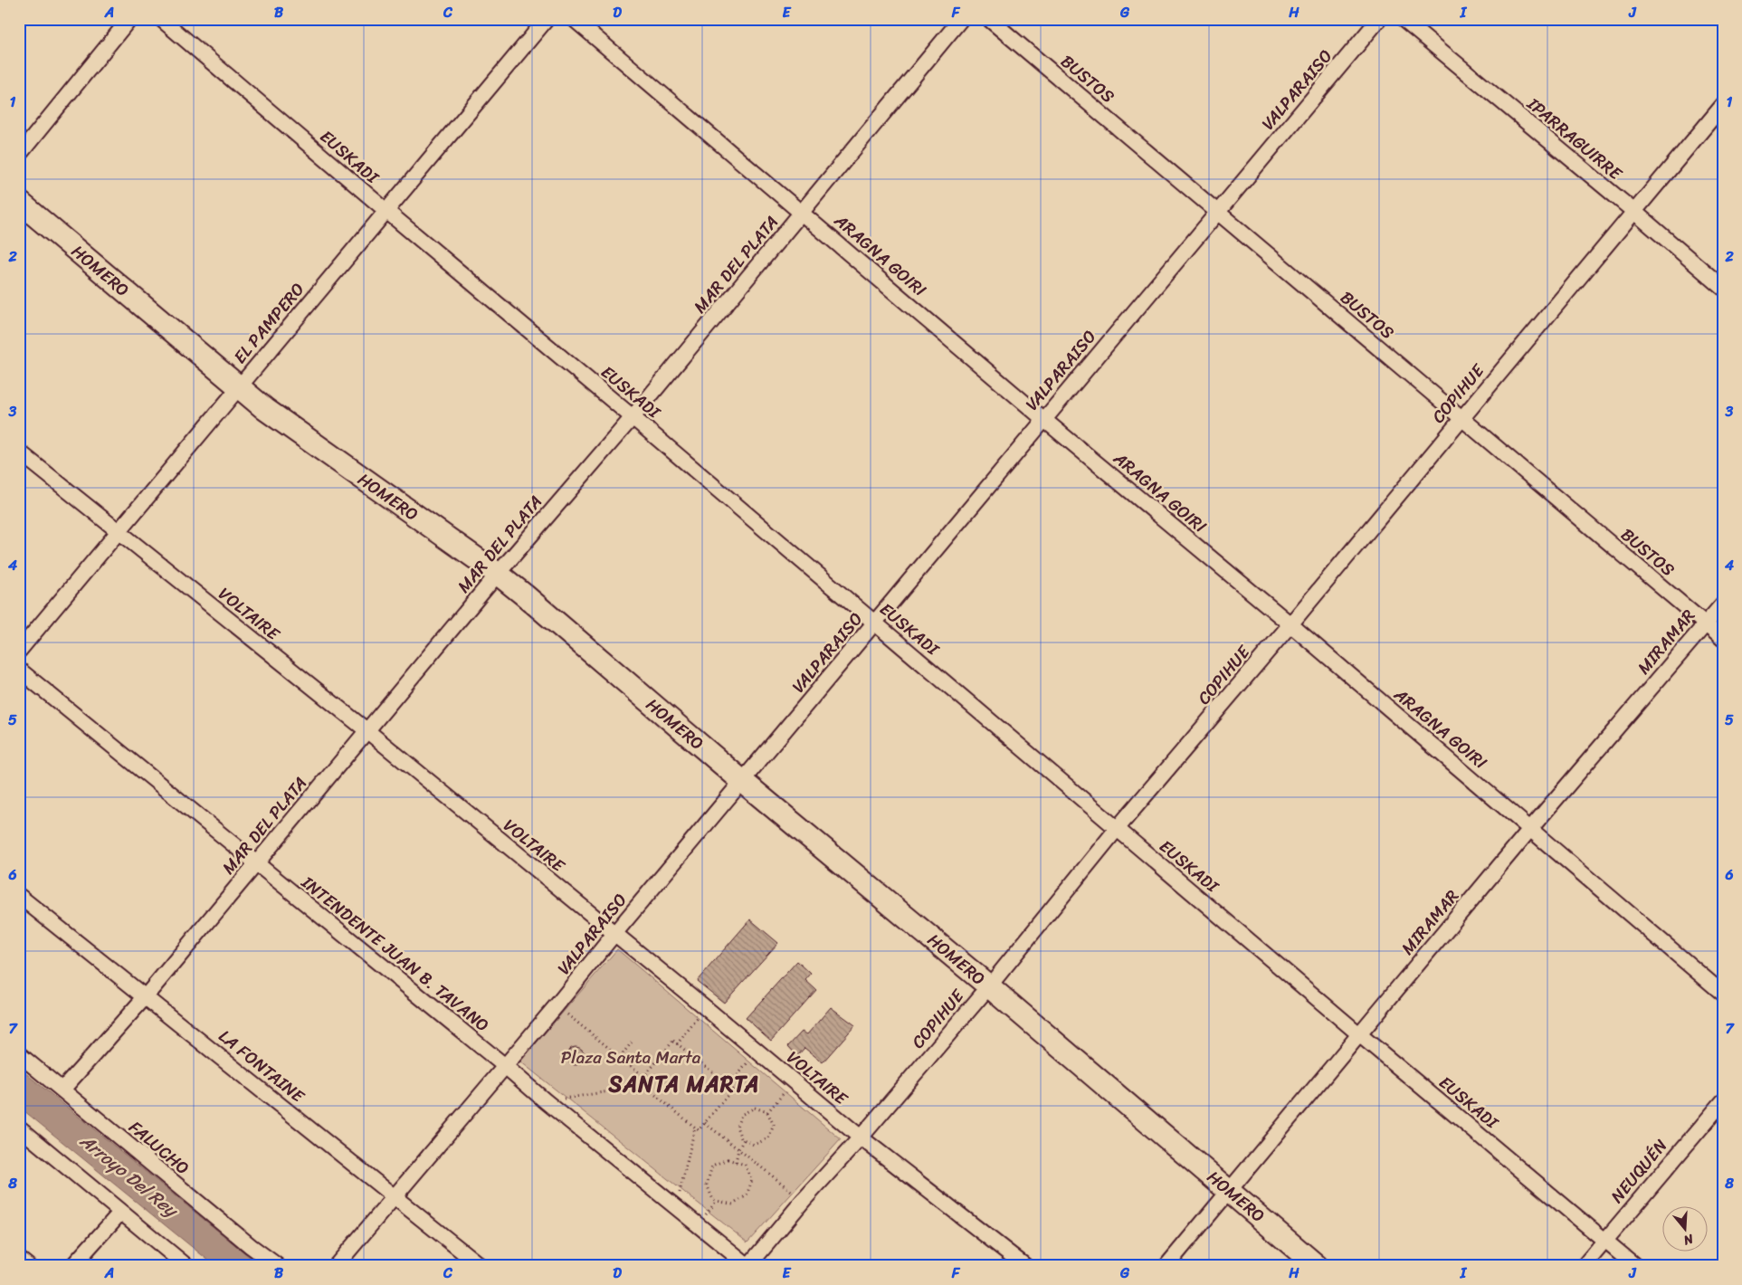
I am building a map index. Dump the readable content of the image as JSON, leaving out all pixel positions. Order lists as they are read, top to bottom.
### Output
{
  "streets": {
    "main road": ["HOMERO"],
    "street": [
      "BUSTOS",
      "VALPARAISO",
      "IPARRAGUIRRE",
      "EUSKADI",
      "ARAGNA GOIRI",
      "MAR DEL PLATA",
      "EL PAMPERO",
      "COPIHUE",
      "VOLTAIRE",
      "MIRAMAR",
      "INTENDENTE JUAN B. TAVANO",
      "LA FONTAINE",
      "FALUCHO",
      "NEUQUÉN"
    ]
  },
  "crossings": [
    ["BUSTOS", "VALPARAISO"],
    ["BUSTOS", "COPIHUE"],
    ["BUSTOS", "MIRAMAR"],
    ["VALPARAISO", "EUSKADI"],
    ["VALPARAISO", "ARAGNA GOIRI"],
    ["VALPARAISO", "HOMERO"],
    ["VALPARAISO", "VOLTAIRE"],
    ["VALPARAISO", "INTENDENTE JUAN B. TAVANO"],
    ["VALPARAISO", "LA FONTAINE"],
    ["IPARRAGUIRRE", "COPIHUE"],
    ["EUSKADI", "MAR DEL PLATA"],
    ["EUSKADI", "EL PAMPERO"],
    ["EUSKADI", "COPIHUE"],
    ["EUSKADI", "MIRAMAR"],
    ["EUSKADI", "NEUQUÉN"],
    ["ARAGNA GOIRI", "MAR DEL PLATA"],
    ["ARAGNA GOIRI", "COPIHUE"],
    ["ARAGNA GOIRI", "MIRAMAR"],
    ["MAR DEL PLATA", "HOMERO"],
    ["MAR DEL PLATA", "VOLTAIRE"],
    ["MAR DEL PLATA", "INTENDENTE JUAN B. TAVANO"],
    ["MAR DEL PLATA", "LA FONTAINE"],
    ["MAR DEL PLATA", "FALUCHO"],
    ["HOMERO", "EL PAMPERO"],
    ["HOMERO", "COPIHUE"],
    ["HOMERO", "MIRAMAR"],
    ["EL PAMPERO", "VOLTAIRE"],
    ["COPIHUE", "VOLTAIRE"],
    ["COPIHUE", "INTENDENTE JUAN B. TAVANO"]
  ],
  "districts": ["SANTA MARTA"],
  "water": ["Arroyo Del Rey"],
  "parks": ["Plaza Santa Marta"],
  "north": "bottom",
  "grid": {
    "columns": [
      "A",
      "B",
      "C",
      "D",
      "E",
      "F",
      "G",
      "H",
      "I",
      "J"
    ],
    "rows": [
      "1",
      "2",
      "3",
      "4",
      "5",
      "6",
      "7",
      "8"
    ]
  }
}
